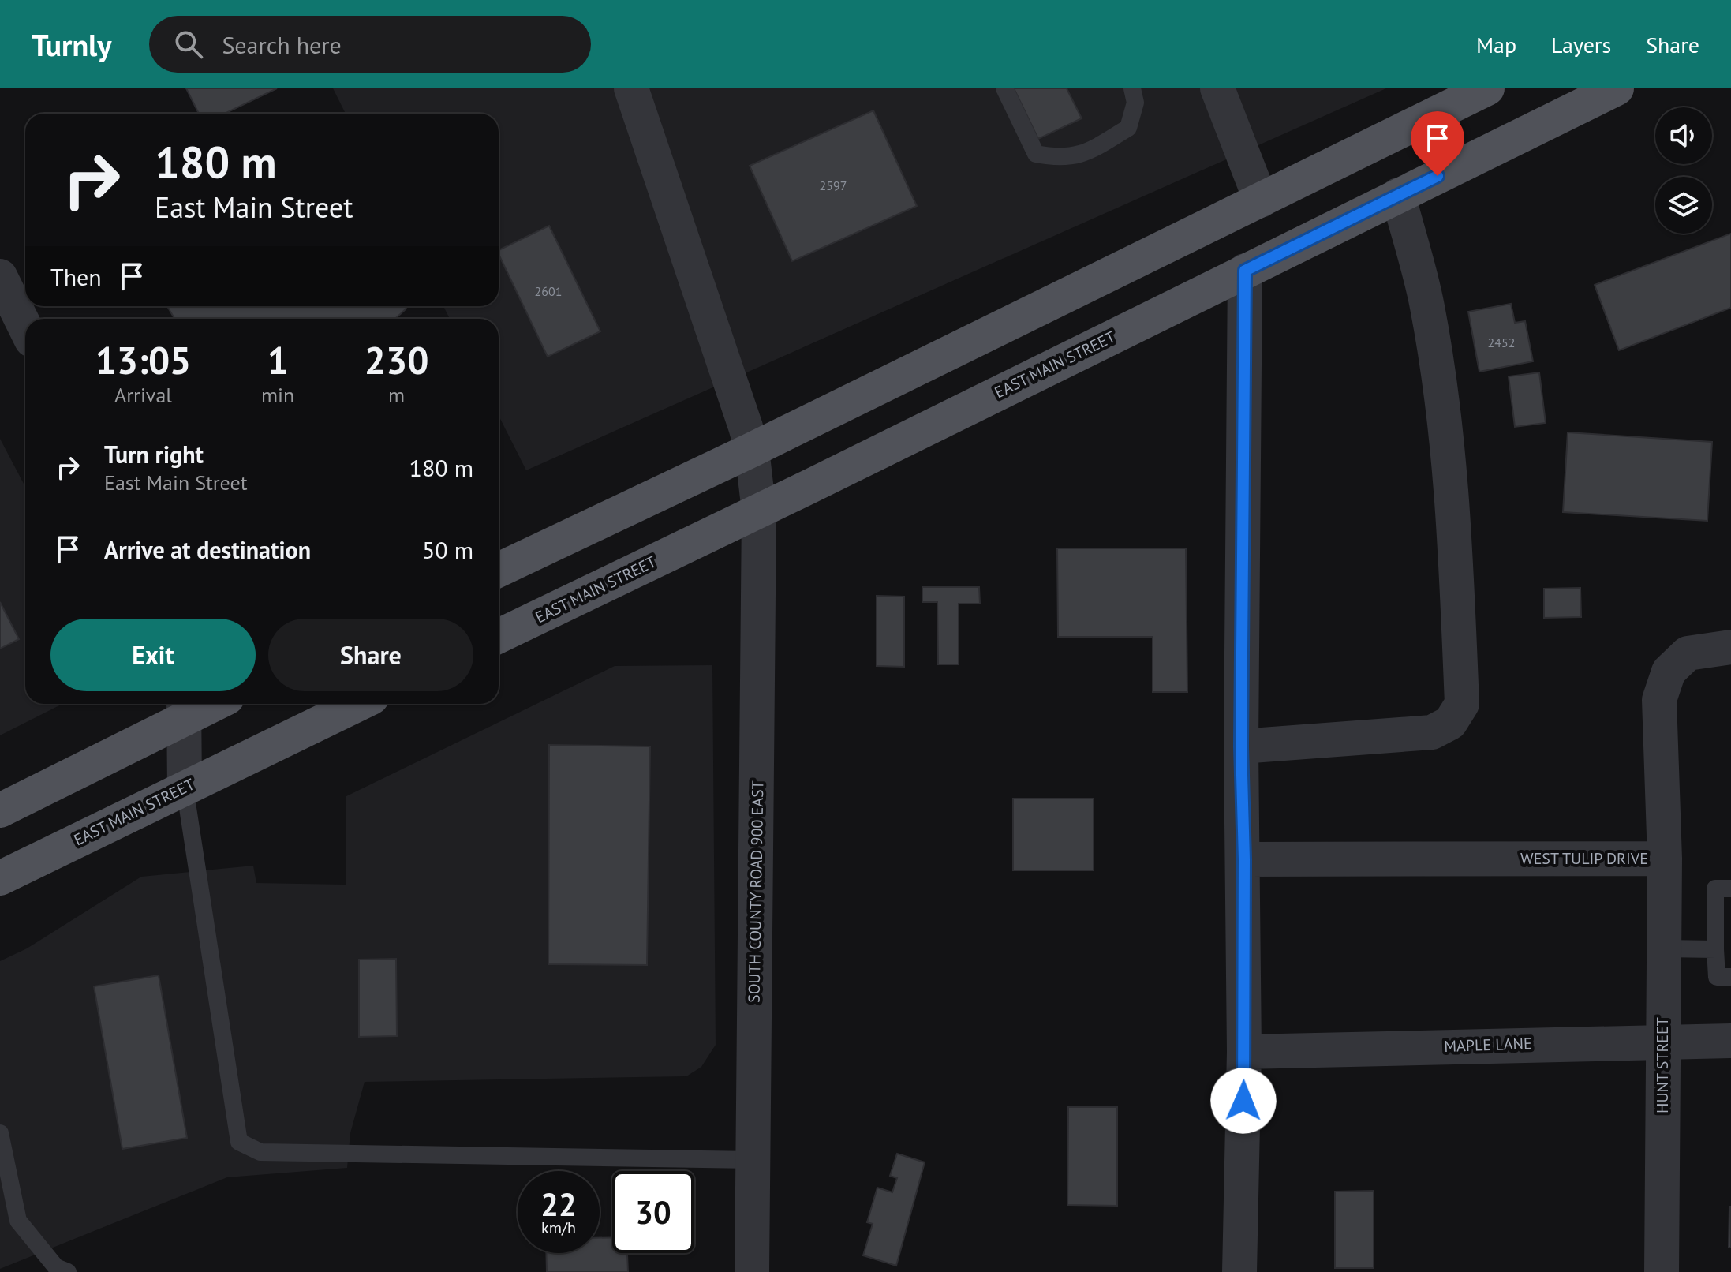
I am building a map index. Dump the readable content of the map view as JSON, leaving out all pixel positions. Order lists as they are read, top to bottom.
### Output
{
  "streets": {
    "main road": ["EAST MAIN STREET"],
    "street": [
      "WEST TULIP DRIVE",
      "SOUTH COUNTY ROAD 900 EAST",
      "MAPLE LANE",
      "HUNT STREET"
    ]
  },
  "crossings": [
    ["EAST MAIN STREET", "SOUTH COUNTY ROAD 900 EAST"],
    ["WEST TULIP DRIVE", "HUNT STREET"],
    ["MAPLE LANE", "HUNT STREET"]
  ],
  "house_numbers": ["2597", "2601", "2452"],
  "page": {
    "header": "Turnly",
    "search": "Search here",
    "nav": ["Map", "Layers", "Share"],
    "turn": ["180 m", "East Main Street"],
    "then": "Then",
    "eta": [
      "13:05",
      "Arrival",
      "1",
      "min",
      "230",
      "m"
    ],
    "list": [
      {
        "name": "Turn right",
        "note": "East Main Street",
        "value": "180 m"
      },
      {
        "name": "Arrive at destination",
        "value": "50 m"
      }
    ],
    "buttons": ["Exit", "Share"],
    "speed": "22 km/h",
    "limit": "30"
  }
}
